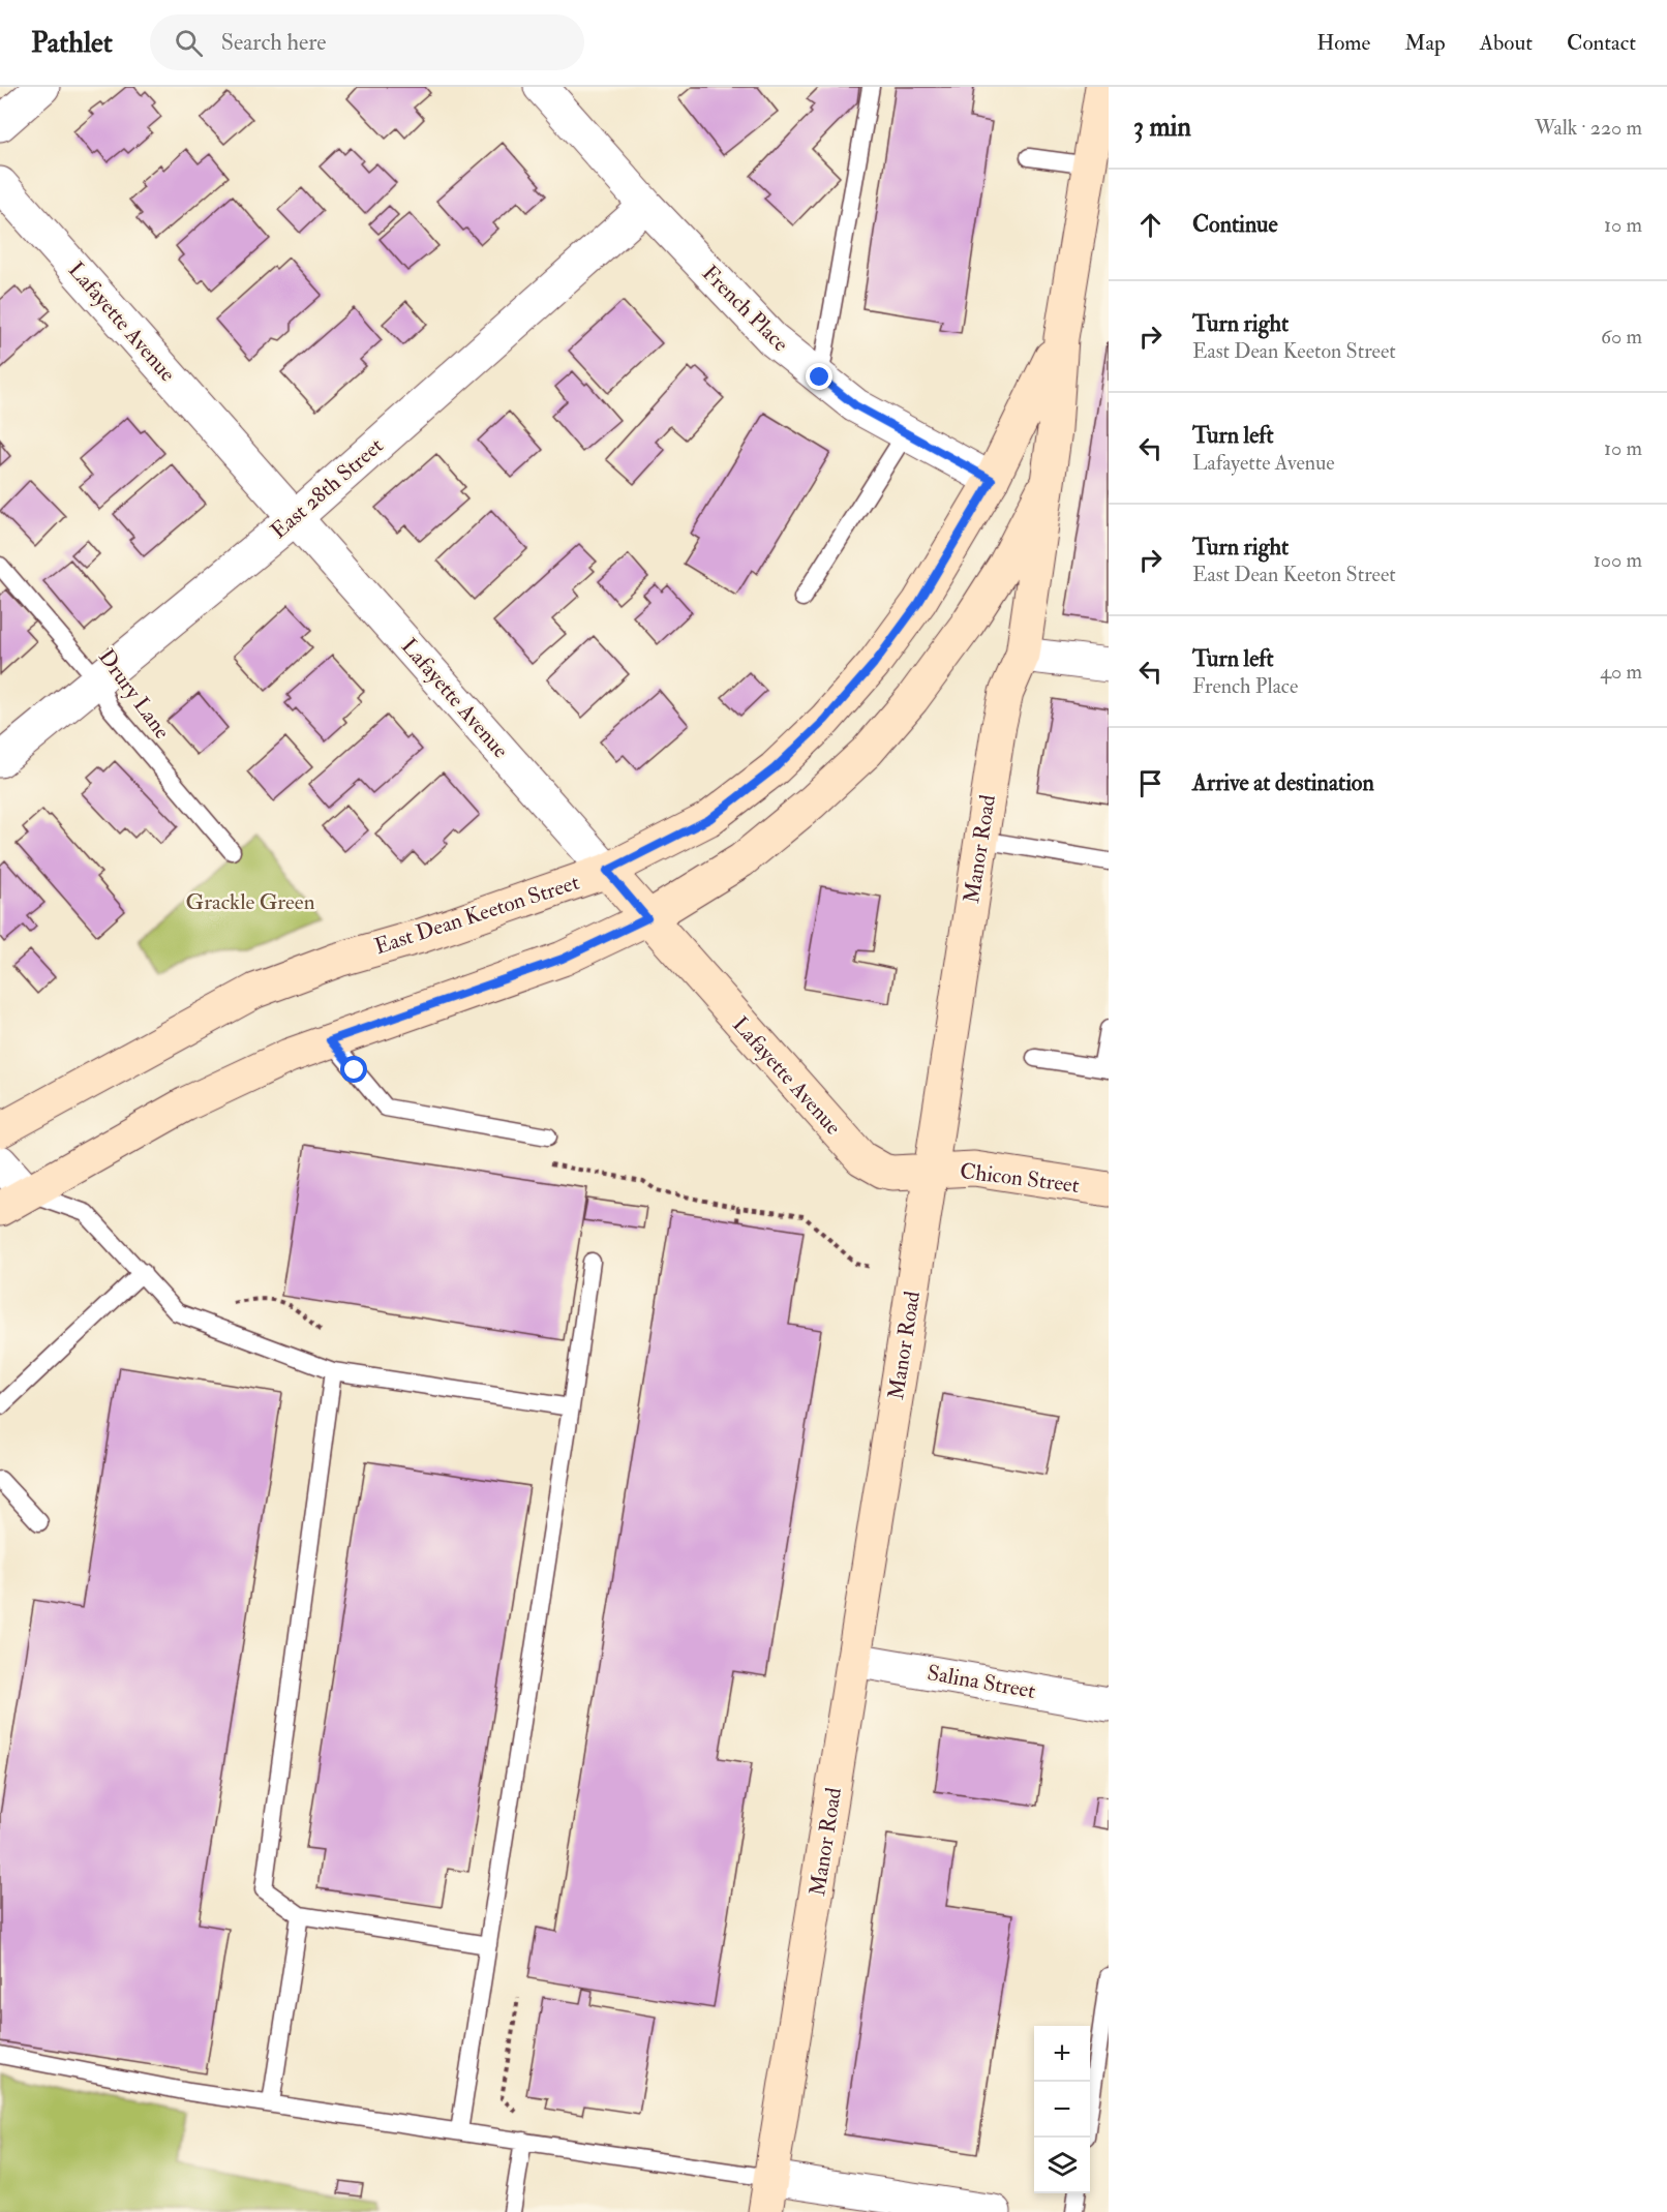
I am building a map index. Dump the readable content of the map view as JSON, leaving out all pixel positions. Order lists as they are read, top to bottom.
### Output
{
  "streets": {
    "main road": [
      "Lafayette Avenue",
      "Manor Road",
      "East Dean Keeton Street",
      "Chicon Street"
    ],
    "street": ["French Place", "East 28th Street", "Salina Street"],
    "lane": ["Drury Lane"]
  },
  "crossings": [
    ["French Place", "East 28th Street"],
    ["French Place", "East Dean Keeton Street"],
    ["Lafayette Avenue", "East 28th Street"],
    ["Lafayette Avenue", "Manor Road"],
    ["Lafayette Avenue", "East Dean Keeton Street"],
    ["Lafayette Avenue", "Chicon Street"],
    ["East 28th Street", "Drury Lane"],
    ["Manor Road", "Chicon Street"],
    ["Manor Road", "Salina Street"]
  ],
  "parks": ["Grackle Green"],
  "page": {
    "header": "Pathlet",
    "search": "Search here",
    "nav": [
      "Home",
      "Map",
      "About",
      "Contact"
    ],
    "heading": ["3 min", "Walk · 220 m"],
    "list": [
      ["Continue", "10 m"],
      ["Turn right", "East Dean Keeton Street", "60 m"],
      ["Turn left", "Lafayette Avenue", "10 m"],
      ["Turn right", "East Dean Keeton Street", "100 m"],
      ["Turn left", "French Place", "40 m"],
      "Arrive at destination"
    ],
    "map_buttons": ["+", "−"]
  }
}
